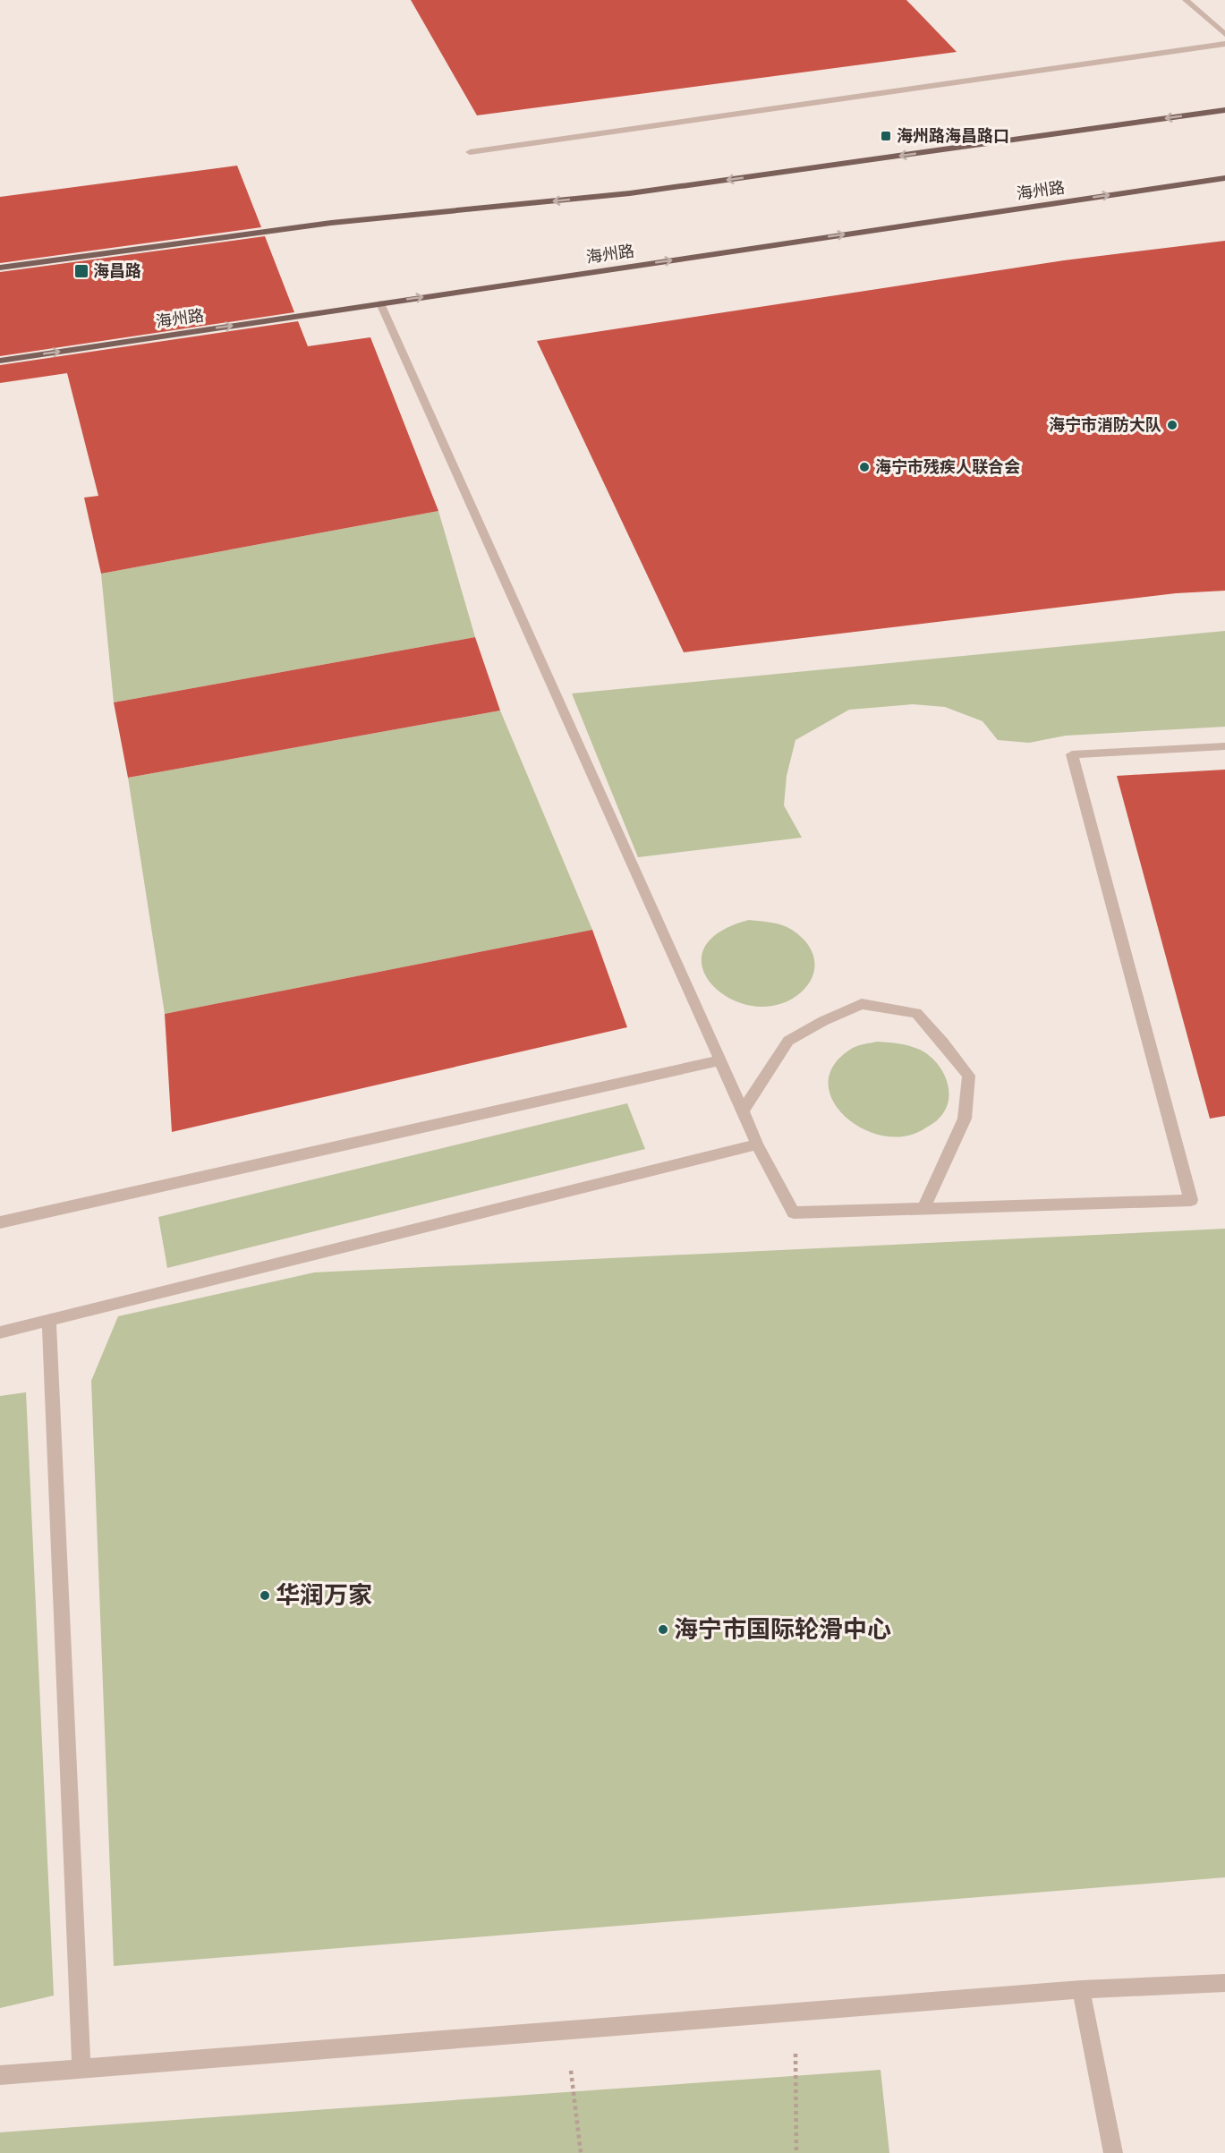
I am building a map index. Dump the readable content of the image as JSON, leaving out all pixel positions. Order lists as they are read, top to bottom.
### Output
{
  "streets": {
    "main road": ["海州路"]
  },
  "places": {
    "transit": ["海州路海昌路口", "海昌路"],
    "other": [
      "海宁市消防大队",
      "海宁市残疾人联合会",
      "华润万家",
      "海宁市国际轮滑中心"
    ]
  }
}
